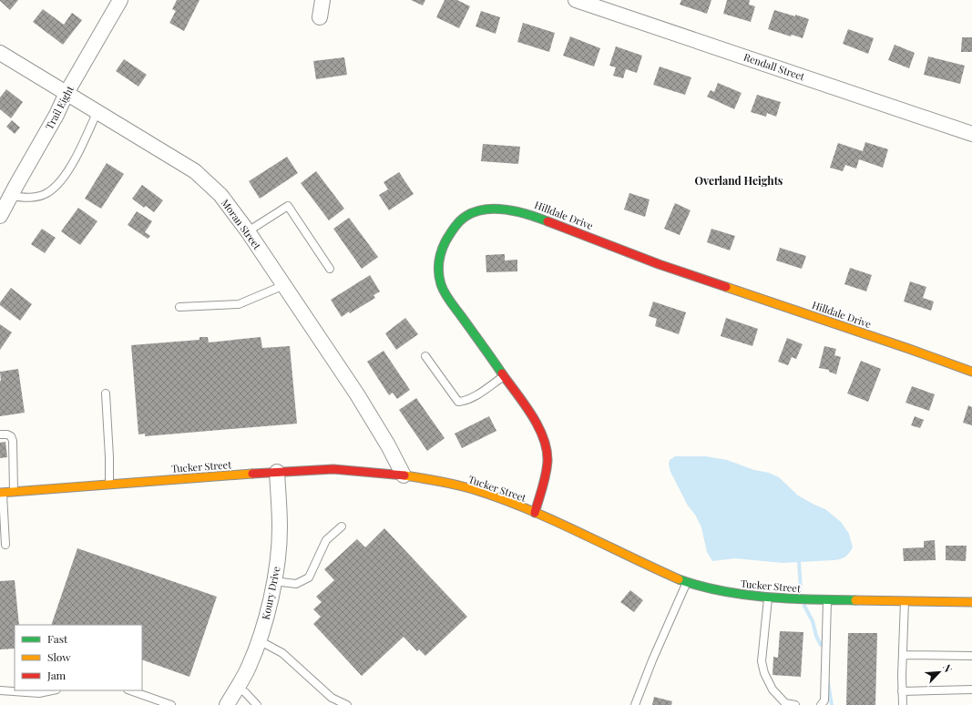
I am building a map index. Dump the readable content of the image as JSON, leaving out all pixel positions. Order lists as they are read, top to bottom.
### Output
{
  "streets": {
    "street": [
      "Rendall Street",
      "Trail Eight",
      "Hilldale Drive",
      "Moran Street",
      "Tucker Street",
      "Koury Drive"
    ]
  },
  "crossings": [
    ["Trail Eight", "Moran Street"],
    ["Hilldale Drive", "Tucker Street"],
    ["Moran Street", "Tucker Street"],
    ["Tucker Street", "Koury Drive"]
  ],
  "districts": ["Overland Heights"],
  "legend": ["Fast", "Slow", "Jam"],
  "north": "top right"
}
